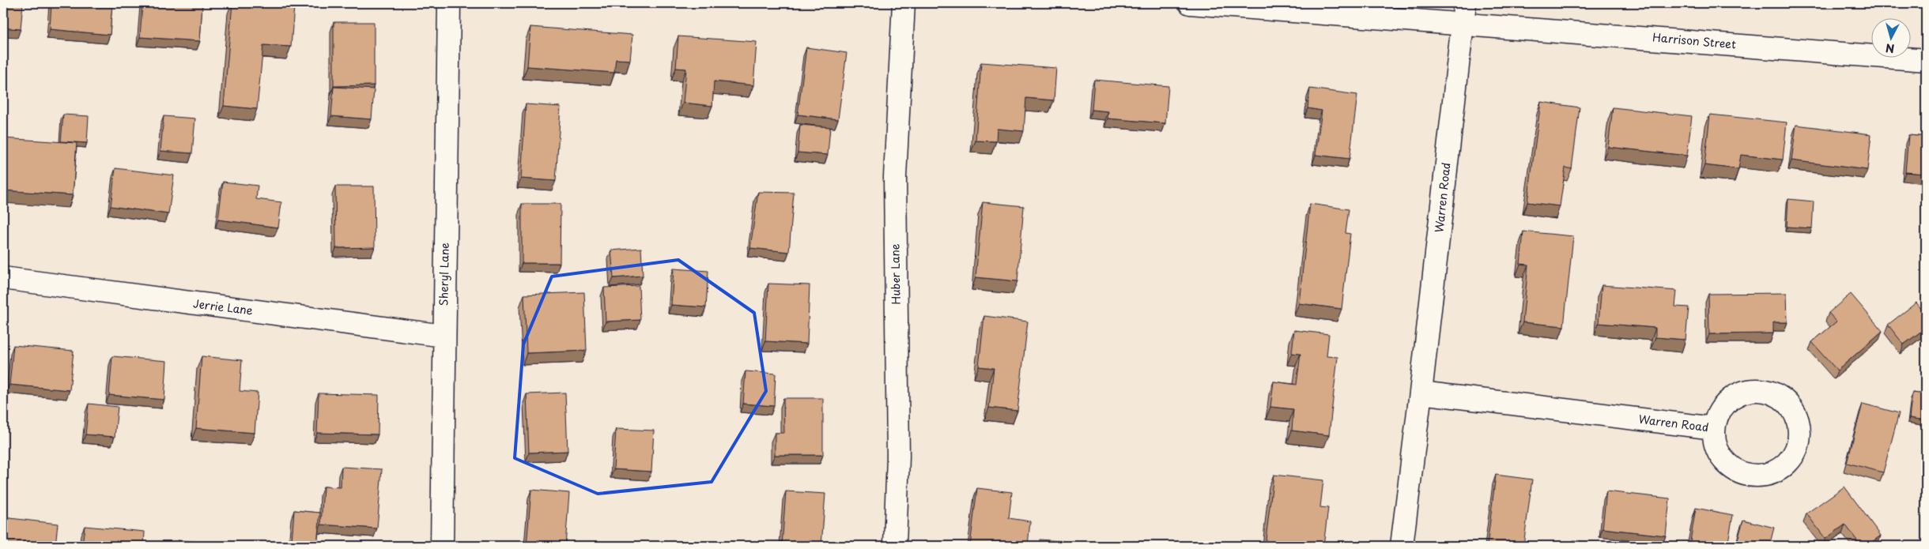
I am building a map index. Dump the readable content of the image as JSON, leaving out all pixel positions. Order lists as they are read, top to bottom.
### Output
{
  "streets": {
    "street": [
      "Harrison Street",
      "Warren Road",
      "Sheryl Lane",
      "Huber Lane",
      "Jerrie Lane"
    ]
  },
  "crossings": [
    ["Harrison Street", "Warren Road"],
    ["Sheryl Lane", "Jerrie Lane"]
  ],
  "north": "bottom"
}
